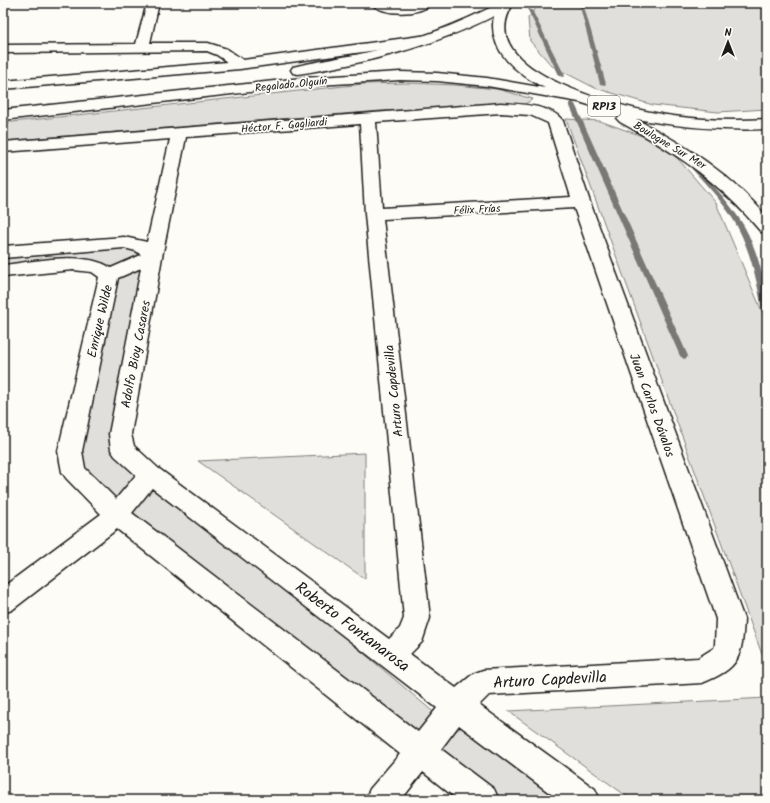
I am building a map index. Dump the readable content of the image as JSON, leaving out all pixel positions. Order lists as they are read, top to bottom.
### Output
{
  "streets": {
    "street": [
      "Regalado Olguín",
      "RP13",
      "Héctor F. Gagliardi",
      "Boulogne Sur Mer",
      "Félix Frías",
      "Enrique Wilde",
      "Adolfo Bioy Casares",
      "Arturo Capdevilla",
      "Juan Carlos Dávalos",
      "Roberto Fontanarosa"
    ]
  },
  "crossings": [
    ["Regalado Olguín", "RP13"],
    ["RP13", "Boulogne Sur Mer"],
    ["Héctor F. Gagliardi", "Adolfo Bioy Casares"],
    ["Héctor F. Gagliardi", "Arturo Capdevilla"],
    ["Héctor F. Gagliardi", "Juan Carlos Dávalos"],
    ["Félix Frías", "Arturo Capdevilla"],
    ["Félix Frías", "Juan Carlos Dávalos"],
    ["Adolfo Bioy Casares", "Roberto Fontanarosa"],
    ["Arturo Capdevilla", "Juan Carlos Dávalos"],
    ["Arturo Capdevilla", "Roberto Fontanarosa"]
  ],
  "north": "top"
}
